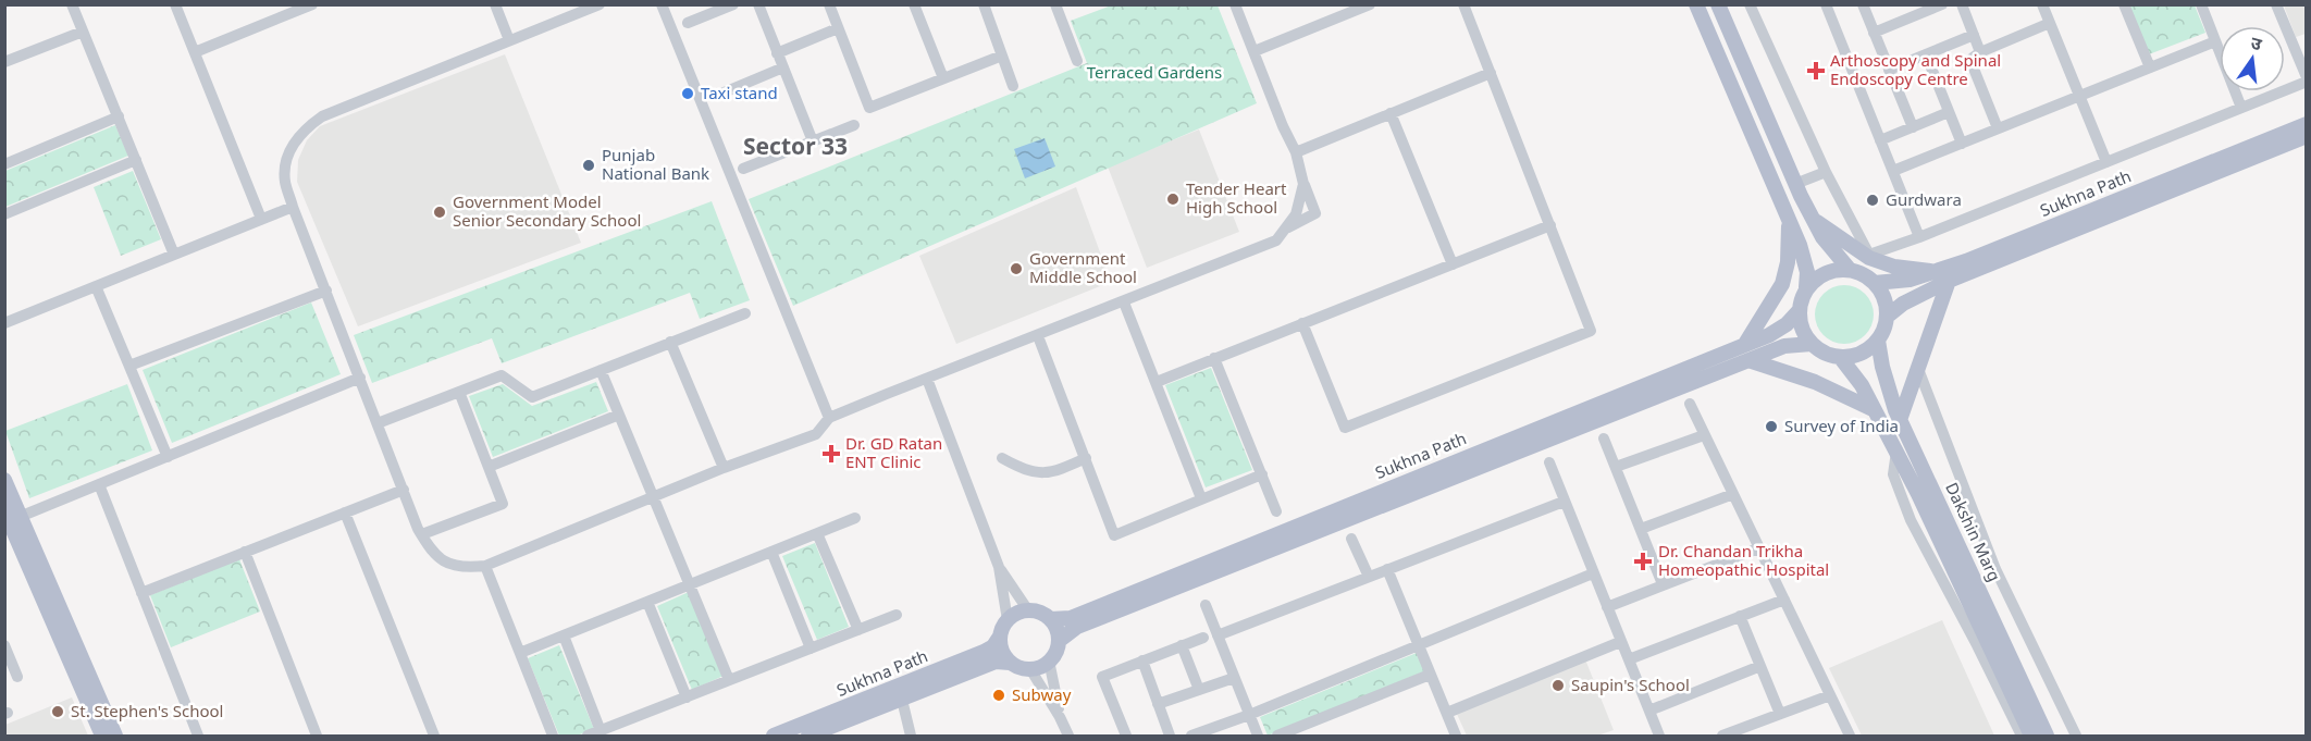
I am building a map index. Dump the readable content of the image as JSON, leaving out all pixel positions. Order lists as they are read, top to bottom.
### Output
{
  "streets": {
    "main road": ["Sukhna Path", "Dakshin Marg"]
  },
  "crossings": [
    ["Sukhna Path", "Dakshin Marg"]
  ],
  "districts": ["Sector 33"],
  "parks": ["Terraced Gardens"],
  "places": {
    "health": ["Arthoscopy and Spinal Endoscopy Centre", "Dr. GD Ratan ENT Clinic", "Dr. Chandan Trikha Homeopathic Hospital"],
    "other": [
      "Taxi stand",
      "Punjab National Bank",
      "Tender Heart High School",
      "Gurdwara",
      "Government Model Senior Secondary School",
      "Government Middle School",
      "Survey of India",
      "Saupin's School",
      "Subway",
      "St. Stephen's School"
    ]
  },
  "north": "top"
}
